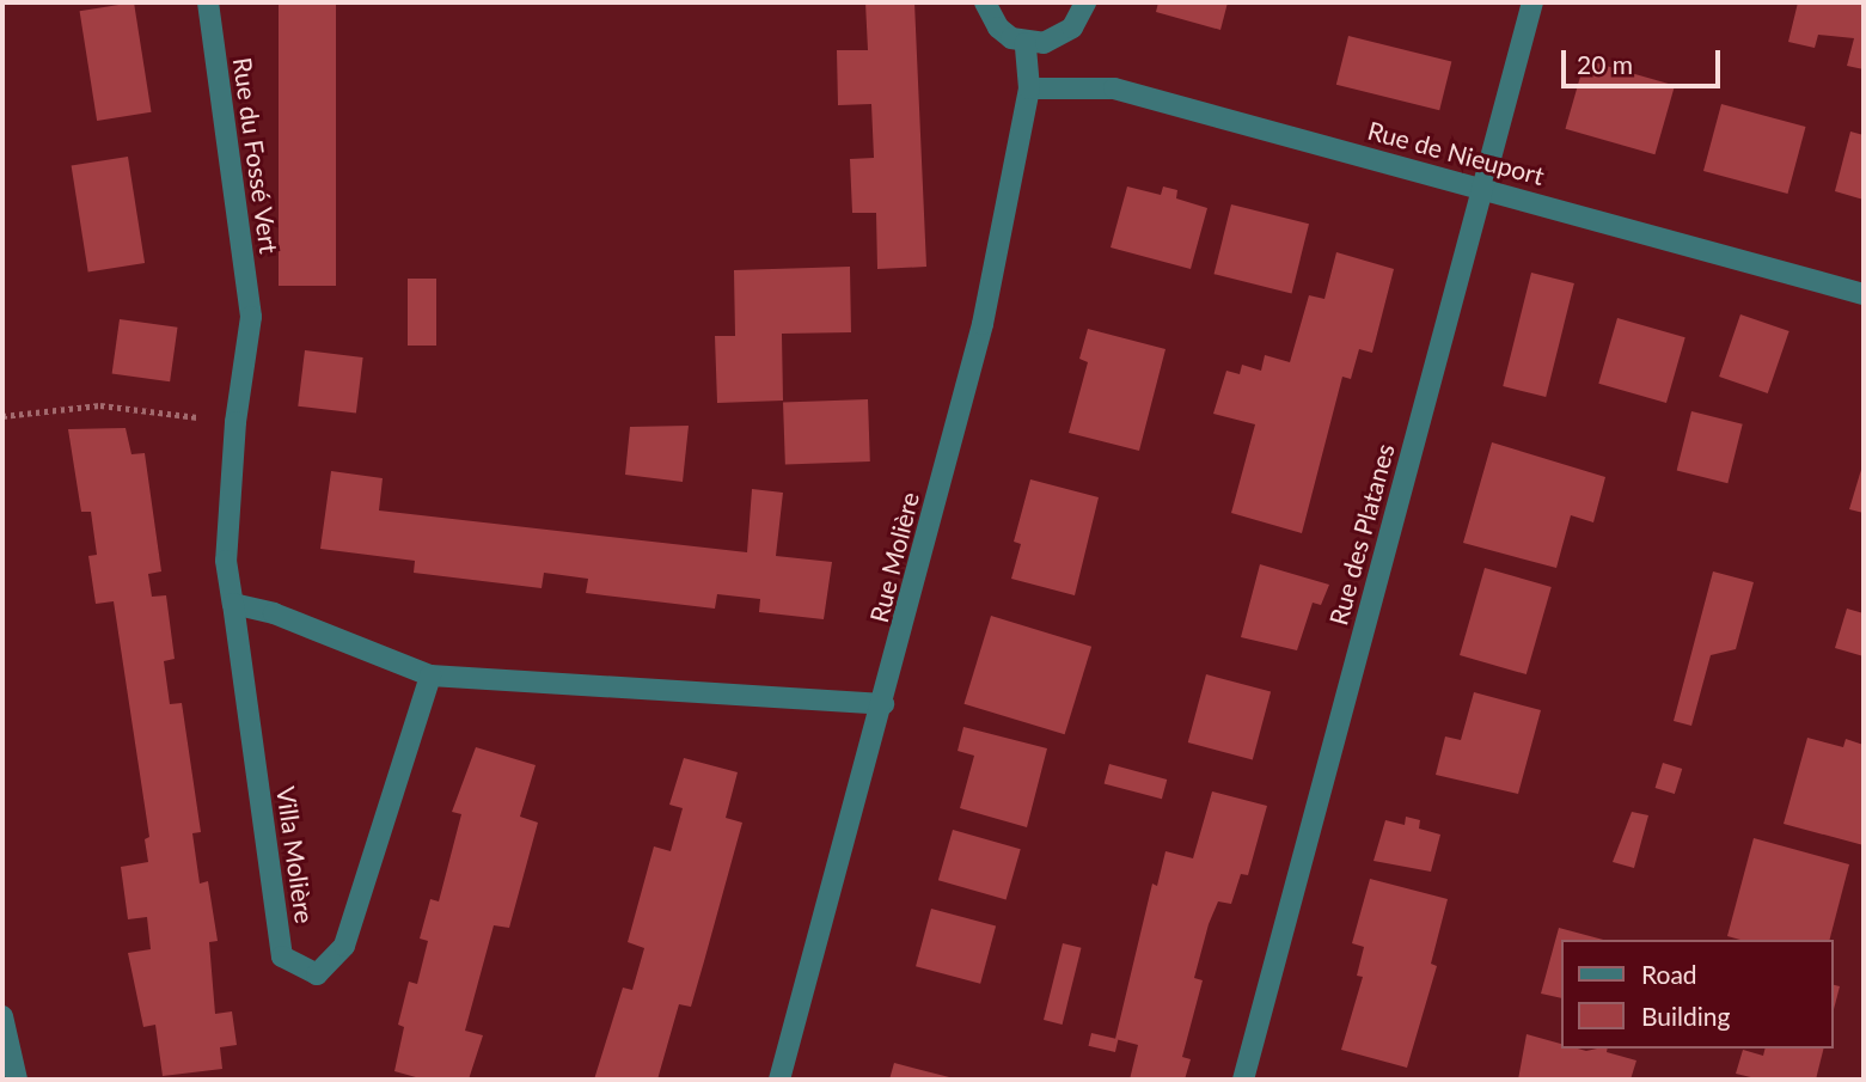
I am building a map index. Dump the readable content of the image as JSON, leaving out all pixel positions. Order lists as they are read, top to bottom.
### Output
{
  "streets": {
    "street": [
      "Rue de Nieuport",
      "Rue du Fossé Vert",
      "Rue des Platanes",
      "Rue Molière",
      "Villa Molière"
    ]
  },
  "crossings": [
    ["Rue de Nieuport", "Rue des Platanes"],
    ["Rue de Nieuport", "Rue Molière"],
    ["Rue du Fossé Vert", "Villa Molière"]
  ],
  "legend": ["Road", "Building"],
  "scale_bar": "20 m"
}
